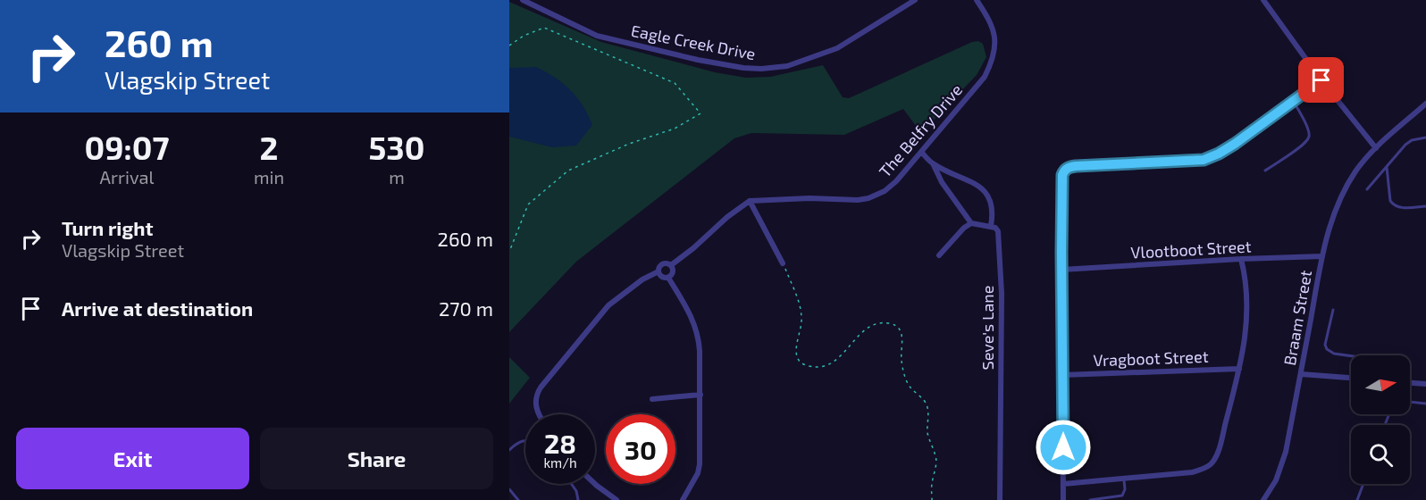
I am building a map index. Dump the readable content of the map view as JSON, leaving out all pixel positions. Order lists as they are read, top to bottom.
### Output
{
  "streets": {
    "street": [
      "Eagle Creek Drive",
      "The Belfry Drive",
      "Vlootboot Street",
      "Braam Street",
      "Seve's Lane",
      "Vragboot Street"
    ]
  },
  "crossings": [
    ["Vlootboot Street", "Braam Street"]
  ],
  "north": "right",
  "page": {
    "turn": ["260 m", "Vlagskip Street"],
    "eta": [
      "09:07",
      "Arrival",
      "2",
      "min",
      "530",
      "m"
    ],
    "list": [
      {
        "name": "Turn right",
        "note": "Vlagskip Street",
        "value": "260 m"
      },
      {
        "name": "Arrive at destination",
        "value": "270 m"
      }
    ],
    "speed": "28 km/h",
    "limit": "30",
    "buttons": ["Exit", "Share"]
  }
}
